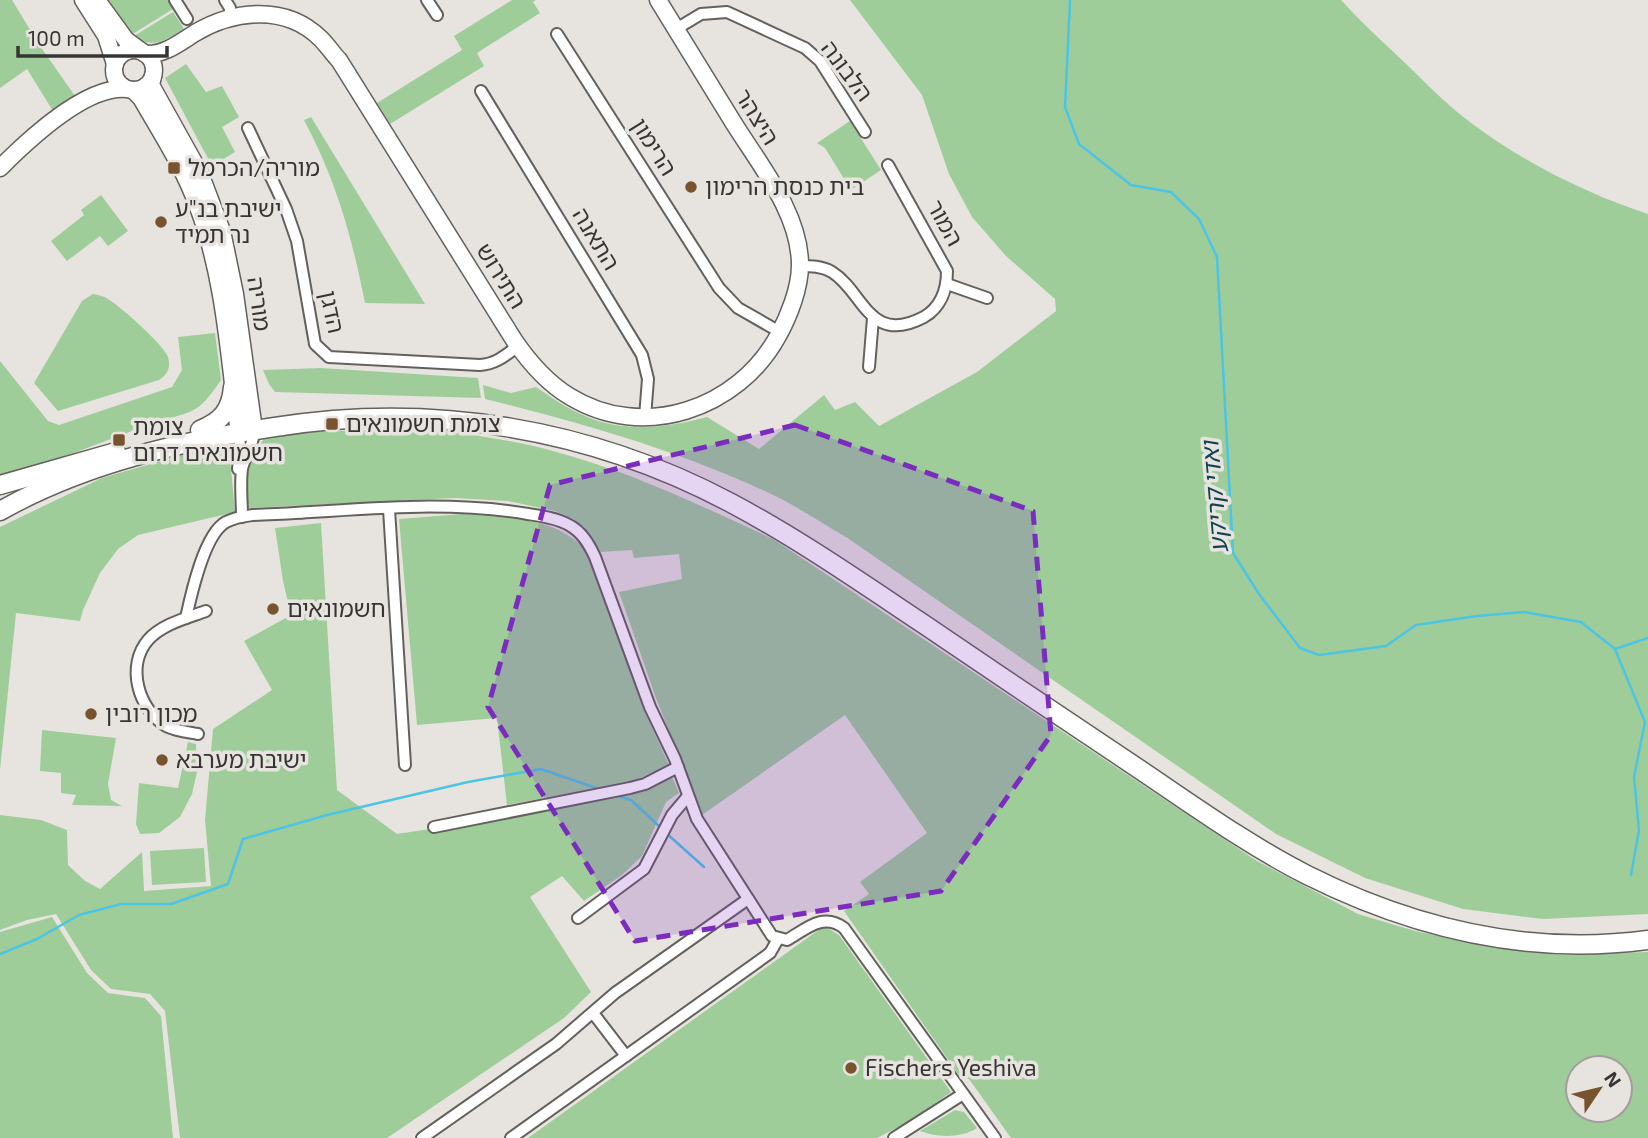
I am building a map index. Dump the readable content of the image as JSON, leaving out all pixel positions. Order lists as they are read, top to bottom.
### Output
{
  "streets": {
    "street": [
      "הלבונה",
      "היצהר",
      "הרימון",
      "המור",
      "התאנה",
      "התירוש",
      "מוריה",
      "הדגן"
    ]
  },
  "crossings": [
    ["הלבונה", "היצהר"],
    ["היצהר", "התירוש"],
    ["הרימון", "התירוש"],
    ["התאנה", "התירוש"],
    ["התירוש", "מוריה"],
    ["התירוש", "הדגן"]
  ],
  "water": ["ואדי קריקע"],
  "places": {
    "transit": ["מוריה/הכרמל", "צומת חשמונאים", "צומת חשמונאים דרום"],
    "other": [
      "בית כנסת הרימון",
      "ישיבת בנ\"ע נר תמיד",
      "חשמונאים",
      "מכון רובין",
      "ישיבת מערבא",
      "Fischers Yeshiva"
    ]
  },
  "scale_bar": "100 m",
  "north": "top right"
}
